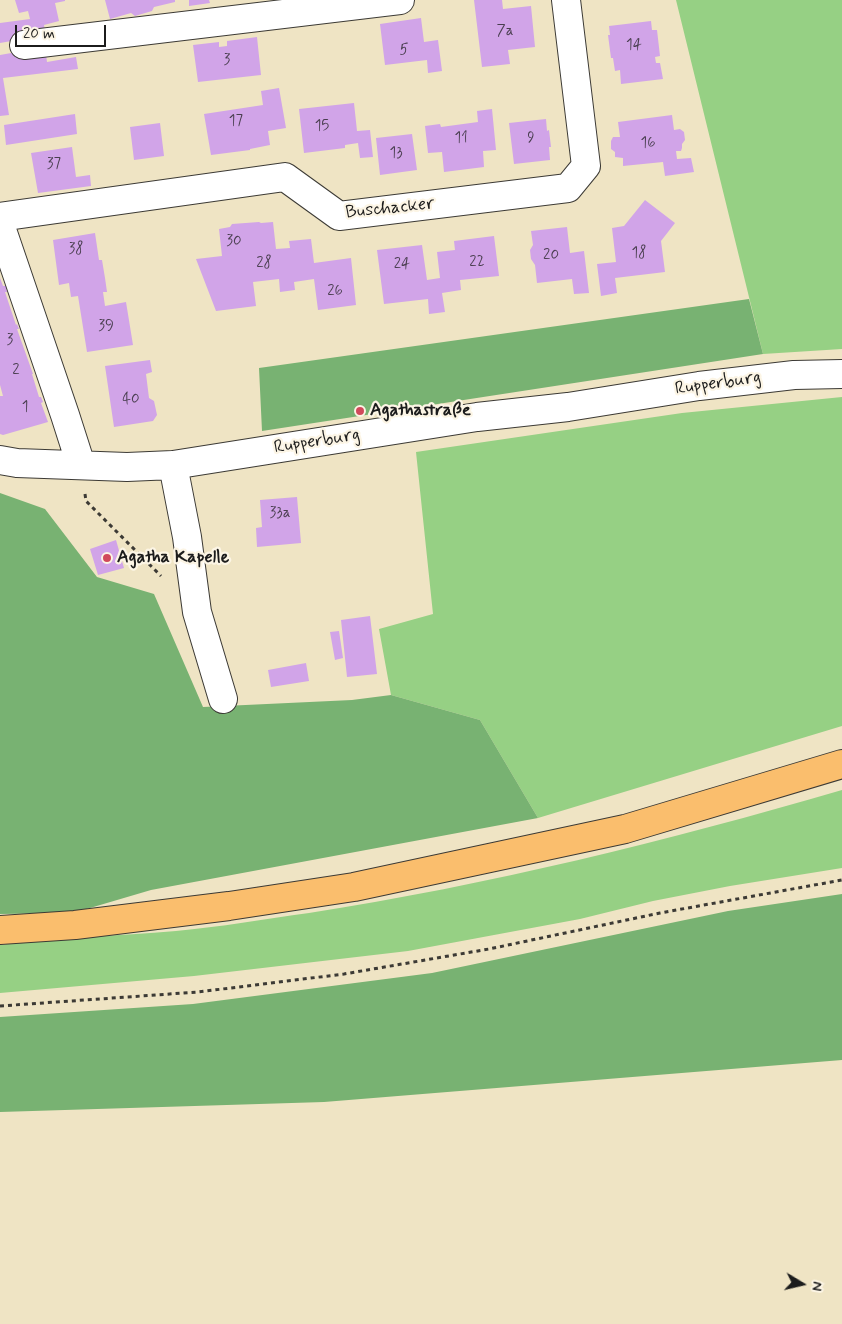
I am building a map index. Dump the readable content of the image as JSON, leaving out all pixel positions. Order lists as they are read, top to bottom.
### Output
{
  "streets": {
    "street": ["Buschacker", "Rupperburg"]
  },
  "places": ["Agathastraße", "Agatha Kapelle"],
  "house_numbers": [
    "7a",
    "14",
    "5",
    "3",
    "17",
    "15",
    "11",
    "9",
    "16",
    "13",
    "37",
    "30",
    "38",
    "18",
    "20",
    "22",
    "28",
    "24",
    "26",
    "39",
    "3",
    "2",
    "40",
    "1",
    "33a"
  ],
  "scale_bar": "20 m",
  "north": "right"
}
